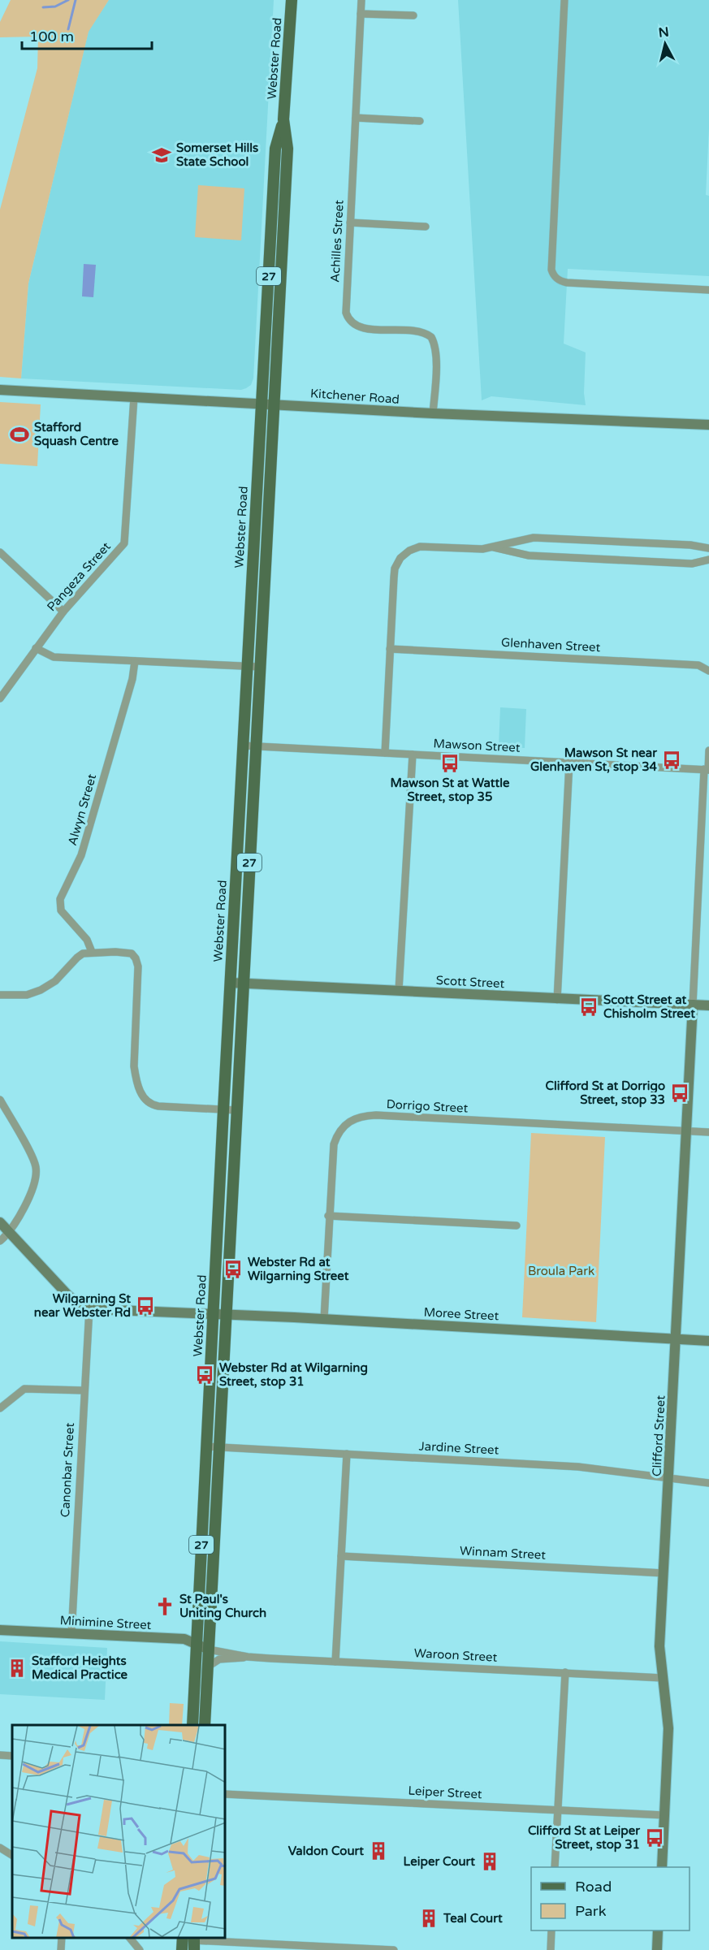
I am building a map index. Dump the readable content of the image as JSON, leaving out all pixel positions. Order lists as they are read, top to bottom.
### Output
{
  "streets": {
    "main road": ["Webster Road", "27"],
    "street": [
      "Achilles Street",
      "Kitchener Road",
      "Pangeza Street",
      "Glenhaven Street",
      "Mawson Street",
      "Alwyn Street",
      "Scott Street",
      "Dorrigo Street",
      "Moree Street",
      "Clifford Street",
      "Jardine Street",
      "Canonbar Street",
      "Winnam Street",
      "Minimine Street",
      "Waroon Street",
      "Leiper Street"
    ]
  },
  "crossings": [
    ["Webster Road", "Kitchener Road"],
    ["Webster Road", "Mawson Street"],
    ["Webster Road", "Scott Street"],
    ["Webster Road", "Moree Street"],
    ["Webster Road", "Jardine Street"],
    ["Webster Road", "Minimine Street"],
    ["Webster Road", "Waroon Street"],
    ["Achilles Street", "Kitchener Road"],
    ["Kitchener Road", "Pangeza Street"],
    ["Scott Street", "Clifford Street"],
    ["Dorrigo Street", "Moree Street"],
    ["Dorrigo Street", "Clifford Street"],
    ["Moree Street", "Clifford Street"],
    ["Moree Street", "Canonbar Street"],
    ["Clifford Street", "Jardine Street"],
    ["Clifford Street", "Winnam Street"],
    ["Clifford Street", "Waroon Street"],
    ["Clifford Street", "Leiper Street"],
    ["Canonbar Street", "Minimine Street"],
    ["Minimine Street", "Waroon Street"]
  ],
  "parks": ["Broula Park"],
  "places": {
    "school or university": ["Somerset Hills State School"],
    "sports": ["Stafford Squash Centre"],
    "bus stop": [
      "Mawson St near Glenhaven St, stop 34",
      "Mawson St at Wattle Street, stop 35",
      "Scott Street at Chisholm Street",
      "Clifford St at Dorrigo Street, stop 33",
      "Webster Rd at Wilgarning Street",
      "Wilgarning St near Webster Rd",
      "Webster Rd at Wilgarning Street, stop 31",
      "Clifford St at Leiper Street, stop 31"
    ],
    "church": ["St Paul's Uniting Church"],
    "building": [
      "Stafford Heights Medical Practice",
      "Valdon Court",
      "Leiper Court",
      "Teal Court"
    ]
  },
  "legend": ["Road", "Park"],
  "scale_bar": "100 m",
  "north": "top"
}
